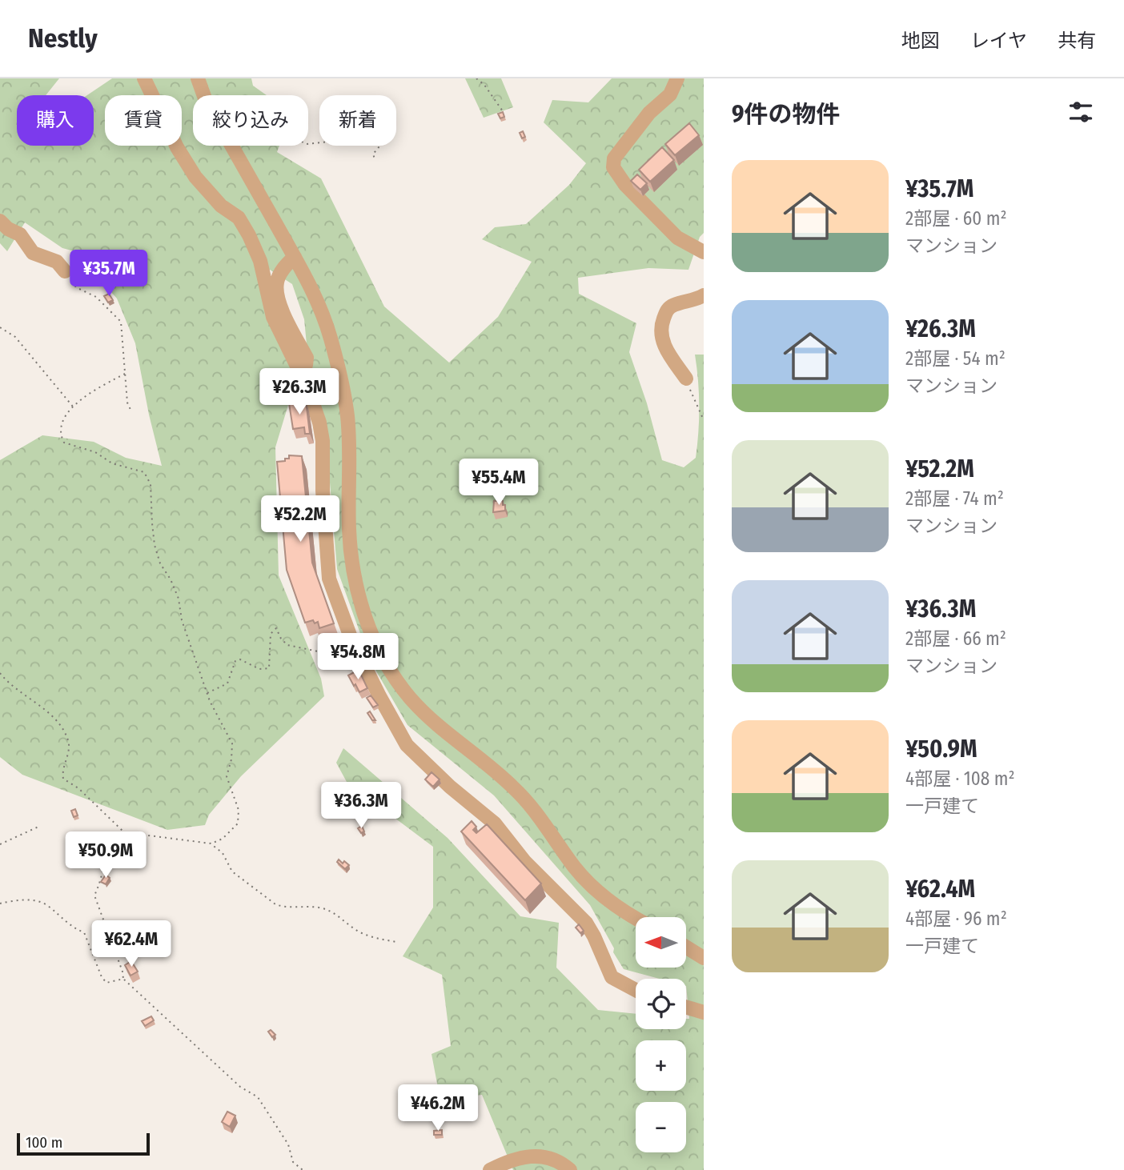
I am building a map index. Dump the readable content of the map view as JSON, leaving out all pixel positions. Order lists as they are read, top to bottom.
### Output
{
  "scale_bar": "100 m",
  "north": "left",
  "page": {
    "header": "Nestly",
    "nav": ["地図", "レイヤ", "共有"],
    "heading": "9件の物件",
    "chip": [
      "購入",
      "賃貸",
      "絞り込み",
      "新着"
    ],
    "list": [
      {
        "name": "¥35.7M",
        "note": "2部屋 · 60 m² · マンション"
      },
      {
        "name": "¥26.3M",
        "note": "2部屋 · 54 m² · マンション"
      },
      {
        "name": "¥52.2M",
        "note": "2部屋 · 74 m² · マンション"
      },
      {
        "name": "¥36.3M",
        "note": "2部屋 · 66 m² · マンション"
      },
      {
        "name": "¥50.9M",
        "note": "4部屋 · 108 m² · 一戸建て"
      },
      {
        "name": "¥62.4M",
        "note": "4部屋 · 96 m² · 一戸建て"
      }
    ],
    "price": [
      "¥35.7M",
      "¥26.3M",
      "¥55.4M",
      "¥52.2M",
      "¥54.8M",
      "¥36.3M",
      "¥50.9M",
      "¥62.4M",
      "¥46.2M"
    ],
    "map_buttons": ["+", "−"],
    "scale": "100 m"
  }
}
